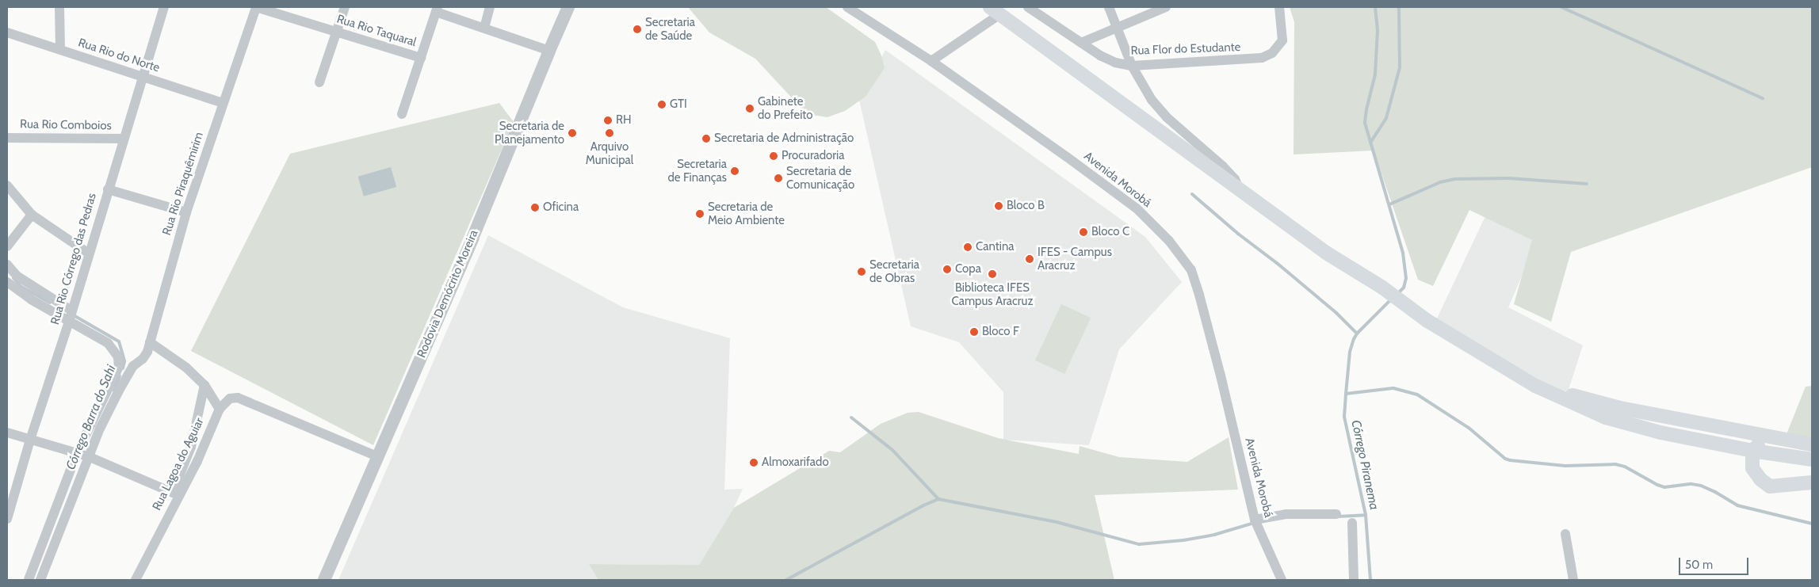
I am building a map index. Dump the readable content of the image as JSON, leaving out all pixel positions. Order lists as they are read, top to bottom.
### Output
{
  "streets": {
    "street": [
      "Rua Rio Taquaral",
      "Rua Flor do Estudante",
      "Rua Rio do Norte",
      "Rua Rio Comboios",
      "Avenida Morobá",
      "Rua Rio Piraquêmirim",
      "Rua Rio Córrego das Pedras",
      "Rodovia Demócrito Moreira",
      "Rua Lagoa do Aguiar"
    ]
  },
  "crossings": [
    ["Rua Rio Taquaral", "Rua Rio Piraquêmirim"],
    ["Rua Rio do Norte", "Rua Rio Piraquêmirim"],
    ["Rua Rio do Norte", "Rua Rio Córrego das Pedras"],
    ["Rua Rio Comboios", "Rua Rio Córrego das Pedras"]
  ],
  "water": ["Córrego Barra do Sahi", "Córrego Piranema"],
  "places": [
    "Secretaria de Saúde",
    "GTI",
    "Gabinete do Prefeito",
    "RH",
    "Secretaria de Planejamento",
    "Arquivo Municipal",
    "Secretaria de Administração",
    "Procuradoria",
    "Secretaria de Finanças",
    "Secretaria de Comunicação",
    "Bloco B",
    "Oficina",
    "Secretaria de Meio Ambiente",
    "Bloco C",
    "Cantina",
    "IFES - Campus Aracruz",
    "Copa",
    "Secretaria de Obras",
    "Biblioteca IFES Campus Aracruz",
    "Bloco F",
    "Almoxarifado"
  ],
  "scale_bar": "50 m"
}
